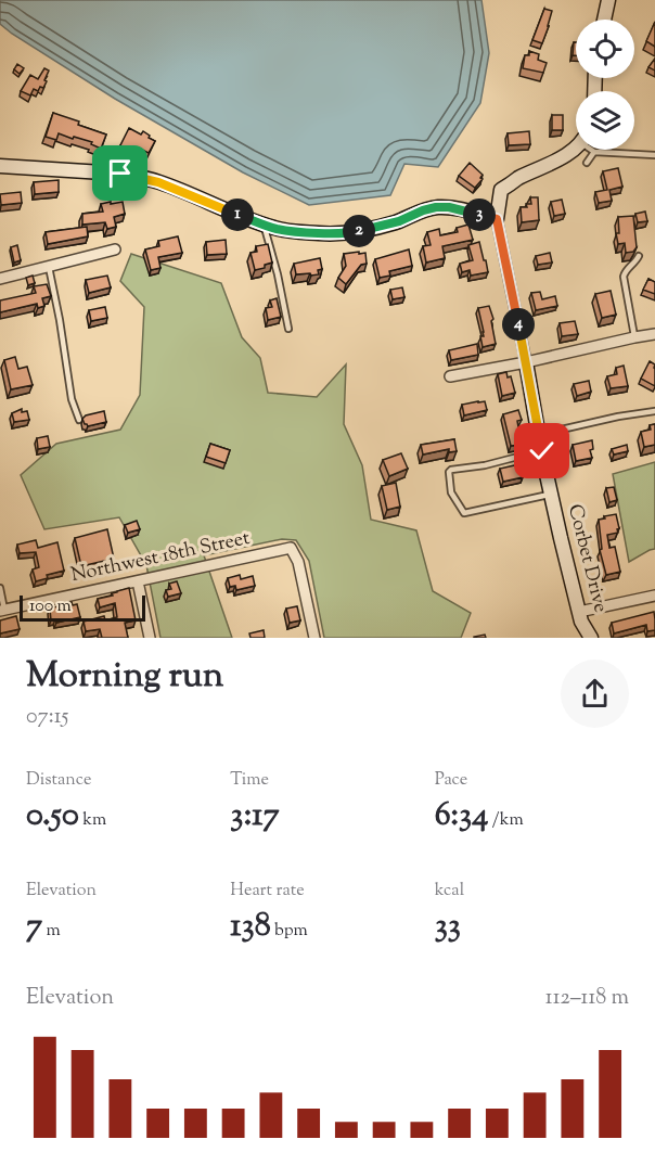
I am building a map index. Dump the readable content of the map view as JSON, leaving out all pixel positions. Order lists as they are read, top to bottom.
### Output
{
  "streets": {
    "street": ["Northwest 18th Street", "Corbet Drive"]
  },
  "scale_bar": "100 m",
  "page": {
    "pins": [
      "1",
      "3",
      "2",
      "4"
    ],
    "scale": "100 m",
    "heading": ["Morning run", "07:15"],
    "stats": [
      ["Distance", "0.50 km"],
      ["Time", "3:17"],
      ["Pace", "6:34 /km"],
      ["Elevation", "7 m"],
      ["Heart rate", "138 bpm"],
      ["kcal", "33"]
    ],
    "chart": ["Elevation", "112–118 m"]
  }
}
